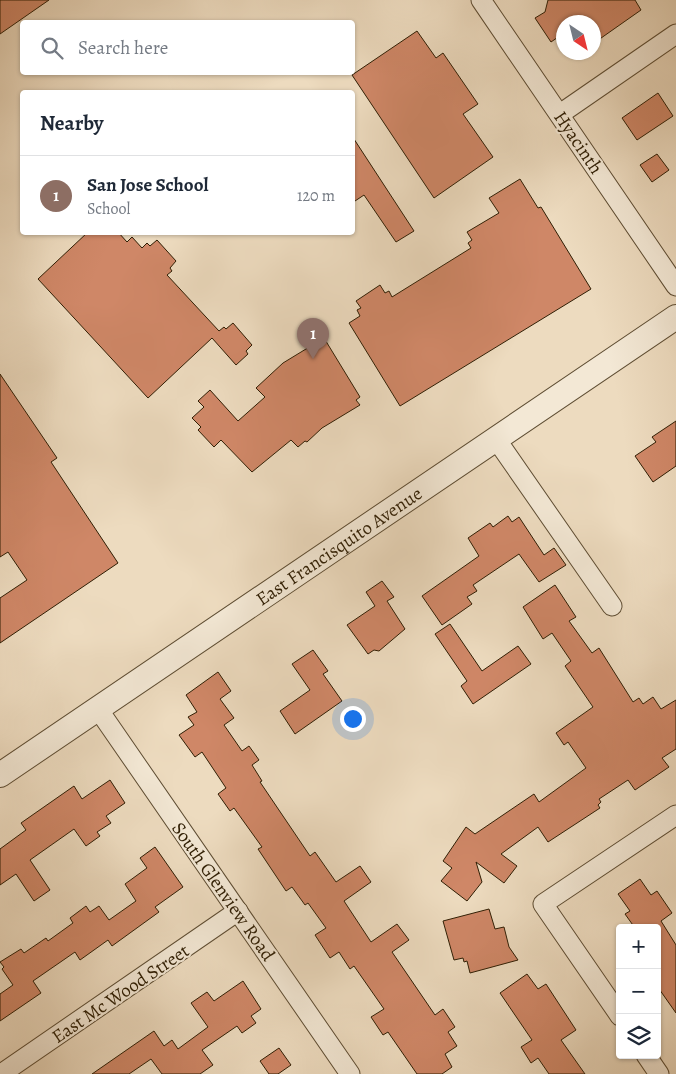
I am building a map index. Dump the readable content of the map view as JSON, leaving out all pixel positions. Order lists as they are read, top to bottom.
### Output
{
  "streets": {
    "street": [
      "Hyacinth",
      "East Francisquito Avenue",
      "South Glenview Road",
      "East Mc Wood Street"
    ]
  },
  "crossings": [
    ["East Francisquito Avenue", "South Glenview Road"],
    ["South Glenview Road", "East Mc Wood Street"]
  ],
  "north": "bottom right",
  "page": {
    "search": "Search here",
    "heading": "Nearby",
    "list": [
      {
        "mark": "1",
        "name": "San Jose School",
        "note": "School",
        "value": "120 m"
      }
    ],
    "pins": "1",
    "map_buttons": ["+", "−"]
  }
}
